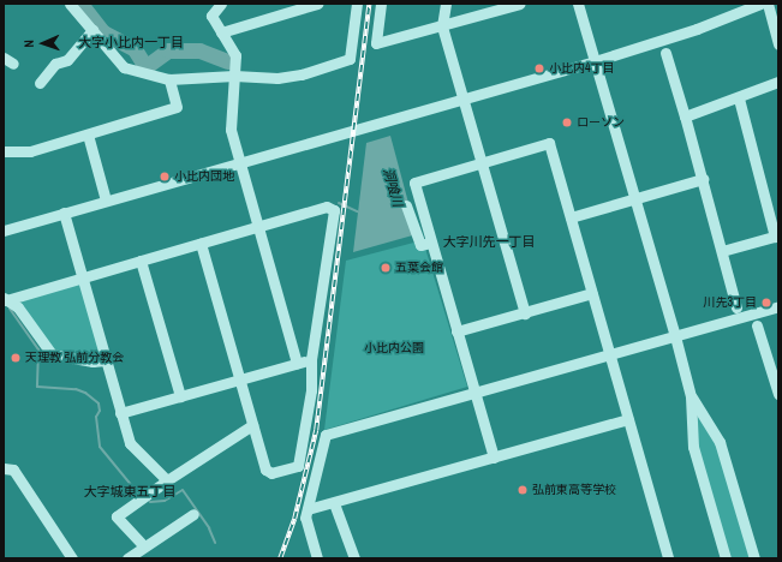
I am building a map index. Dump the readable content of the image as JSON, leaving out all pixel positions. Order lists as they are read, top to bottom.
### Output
{
  "districts": ["大字小比内一丁目", "大字川先一丁目", "大字城東五丁目"],
  "water": ["洞喰川"],
  "parks": ["小比内公園"],
  "places": [
    "小比内4丁目",
    "ローソン",
    "小比内団地",
    "五葉会館",
    "川先3丁目",
    "天理教 弘前分教会",
    "弘前東高等学校"
  ],
  "north": "left"
}
